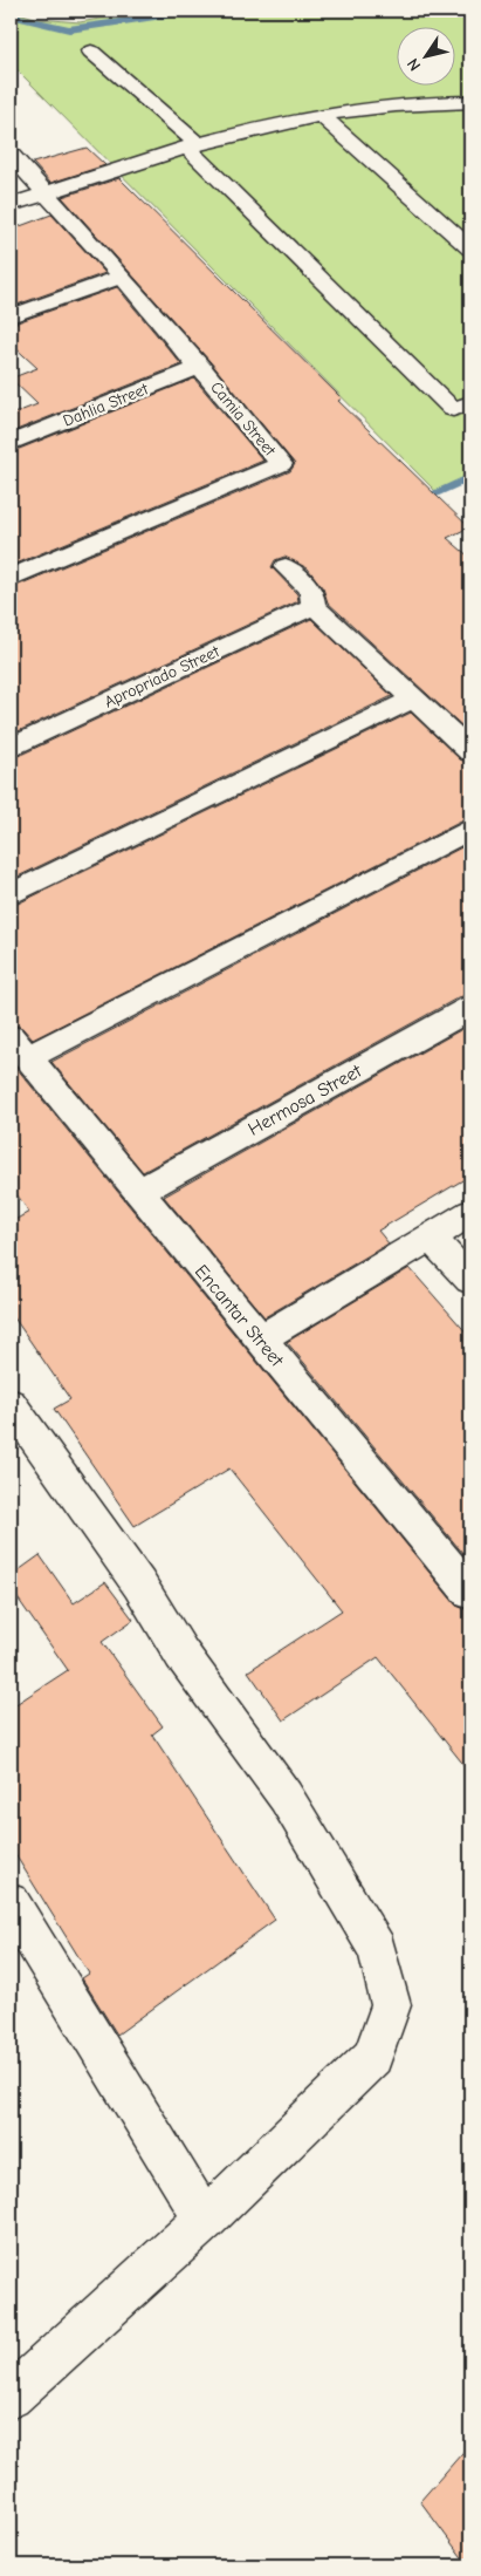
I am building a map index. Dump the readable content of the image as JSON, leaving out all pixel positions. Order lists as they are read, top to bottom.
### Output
{
  "streets": {
    "street": [
      "Dahlia Street",
      "Camia Street",
      "Apropriado Street",
      "Hermosa Street",
      "Encantar Street"
    ]
  },
  "crossings": [
    ["Dahlia Street", "Camia Street"],
    ["Hermosa Street", "Encantar Street"]
  ],
  "north": "bottom left"
}
